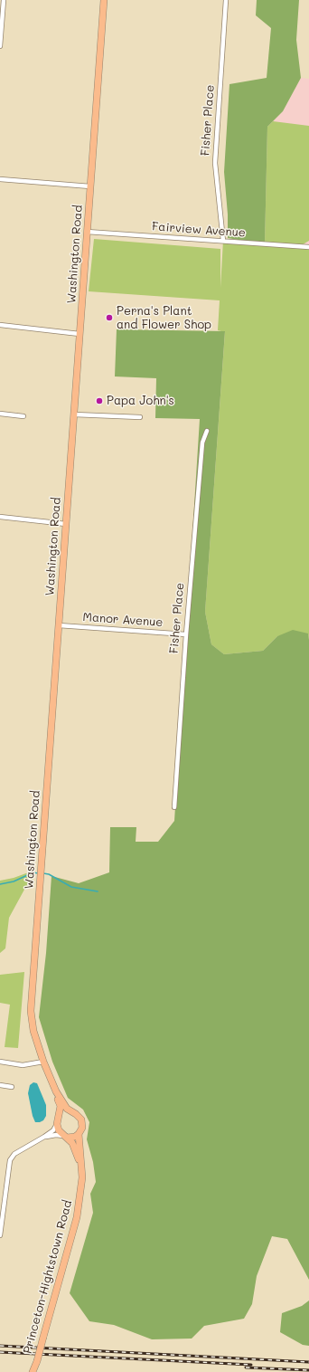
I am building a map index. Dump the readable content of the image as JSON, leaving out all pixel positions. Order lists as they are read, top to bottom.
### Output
{
  "streets": {
    "main road": ["Washington Road", "Princeton-Hightstown Road"],
    "street": ["Fisher Place", "Fairview Avenue", "Manor Avenue"]
  },
  "crossings": [
    ["Fisher Place", "Fairview Avenue"],
    ["Fisher Place", "Manor Avenue"],
    ["Fairview Avenue", "Washington Road"],
    ["Washington Road", "Manor Avenue"],
    ["Washington Road", "Princeton-Hightstown Road"]
  ],
  "places": ["Perna's Plant and Flower Shop", "Papa John's"]
}
